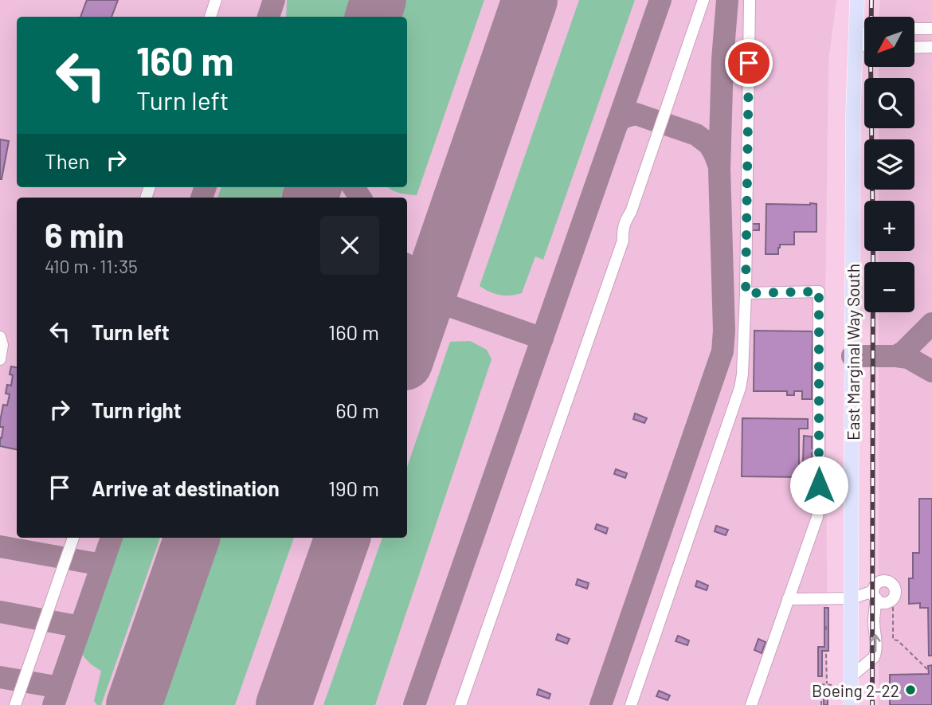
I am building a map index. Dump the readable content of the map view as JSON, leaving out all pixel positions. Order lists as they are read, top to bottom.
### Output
{
  "streets": {
    "main road": ["East Marginal Way South"]
  },
  "places": ["Boeing 2-22"],
  "north": "bottom left",
  "page": {
    "map_buttons": ["+", "−"],
    "turn": ["160 m", "Turn left"],
    "then": "Then",
    "heading": ["6 min", "410 m · 11:35"],
    "list": [
      {
        "name": "Turn left",
        "value": "160 m"
      },
      {
        "name": "Turn right",
        "value": "60 m"
      },
      {
        "name": "Arrive at destination",
        "value": "190 m"
      }
    ]
  }
}
